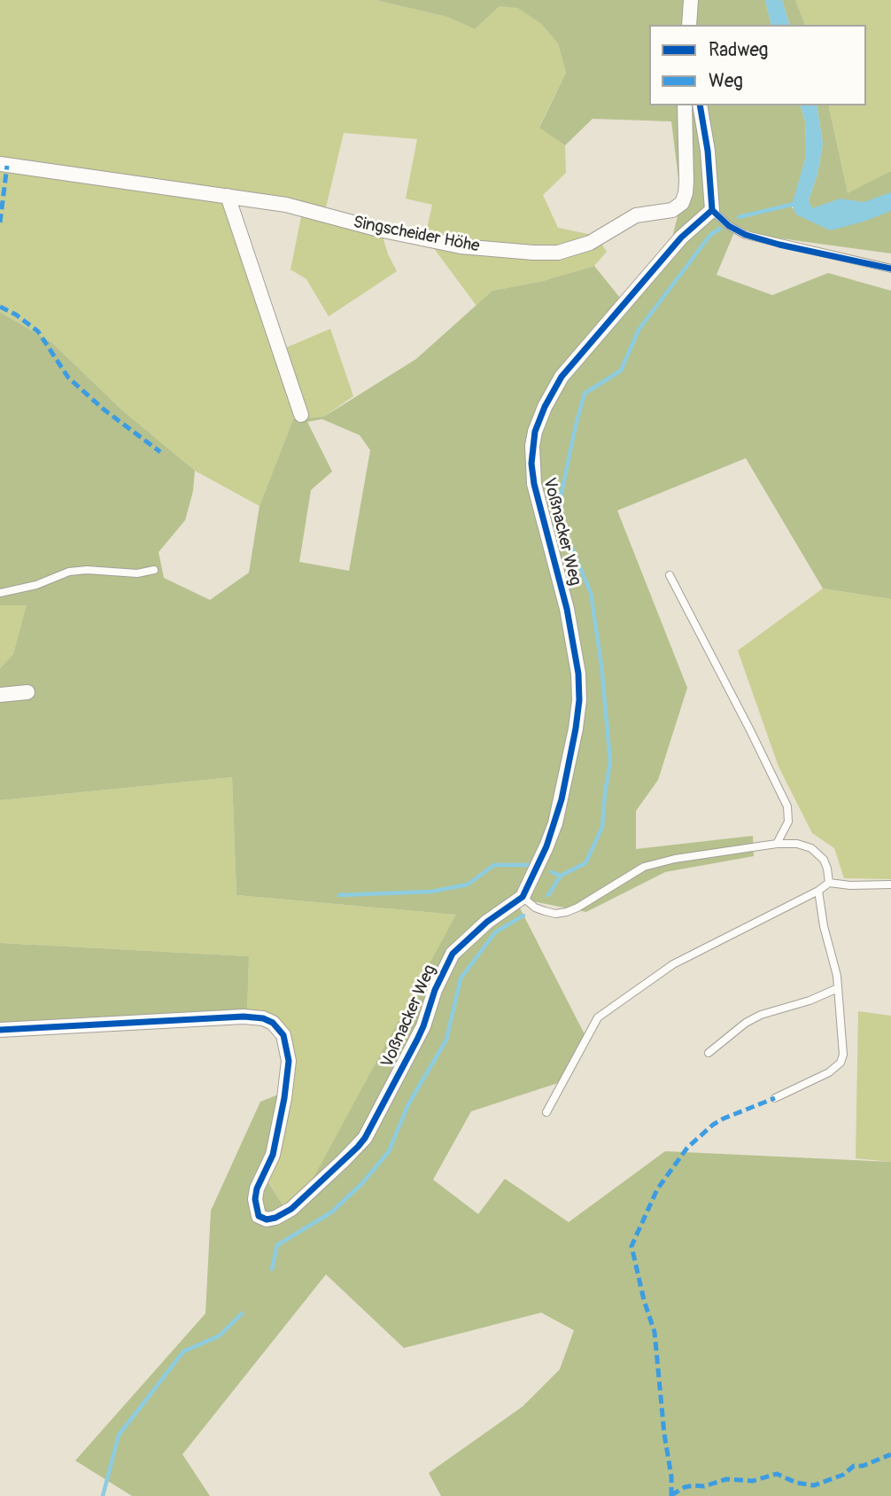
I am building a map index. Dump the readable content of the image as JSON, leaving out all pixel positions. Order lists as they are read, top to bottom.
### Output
{
  "streets": {
    "street": ["Singscheider Höhe", "Voßnacker Weg"]
  },
  "legend": ["Radweg", "Weg"]
}
